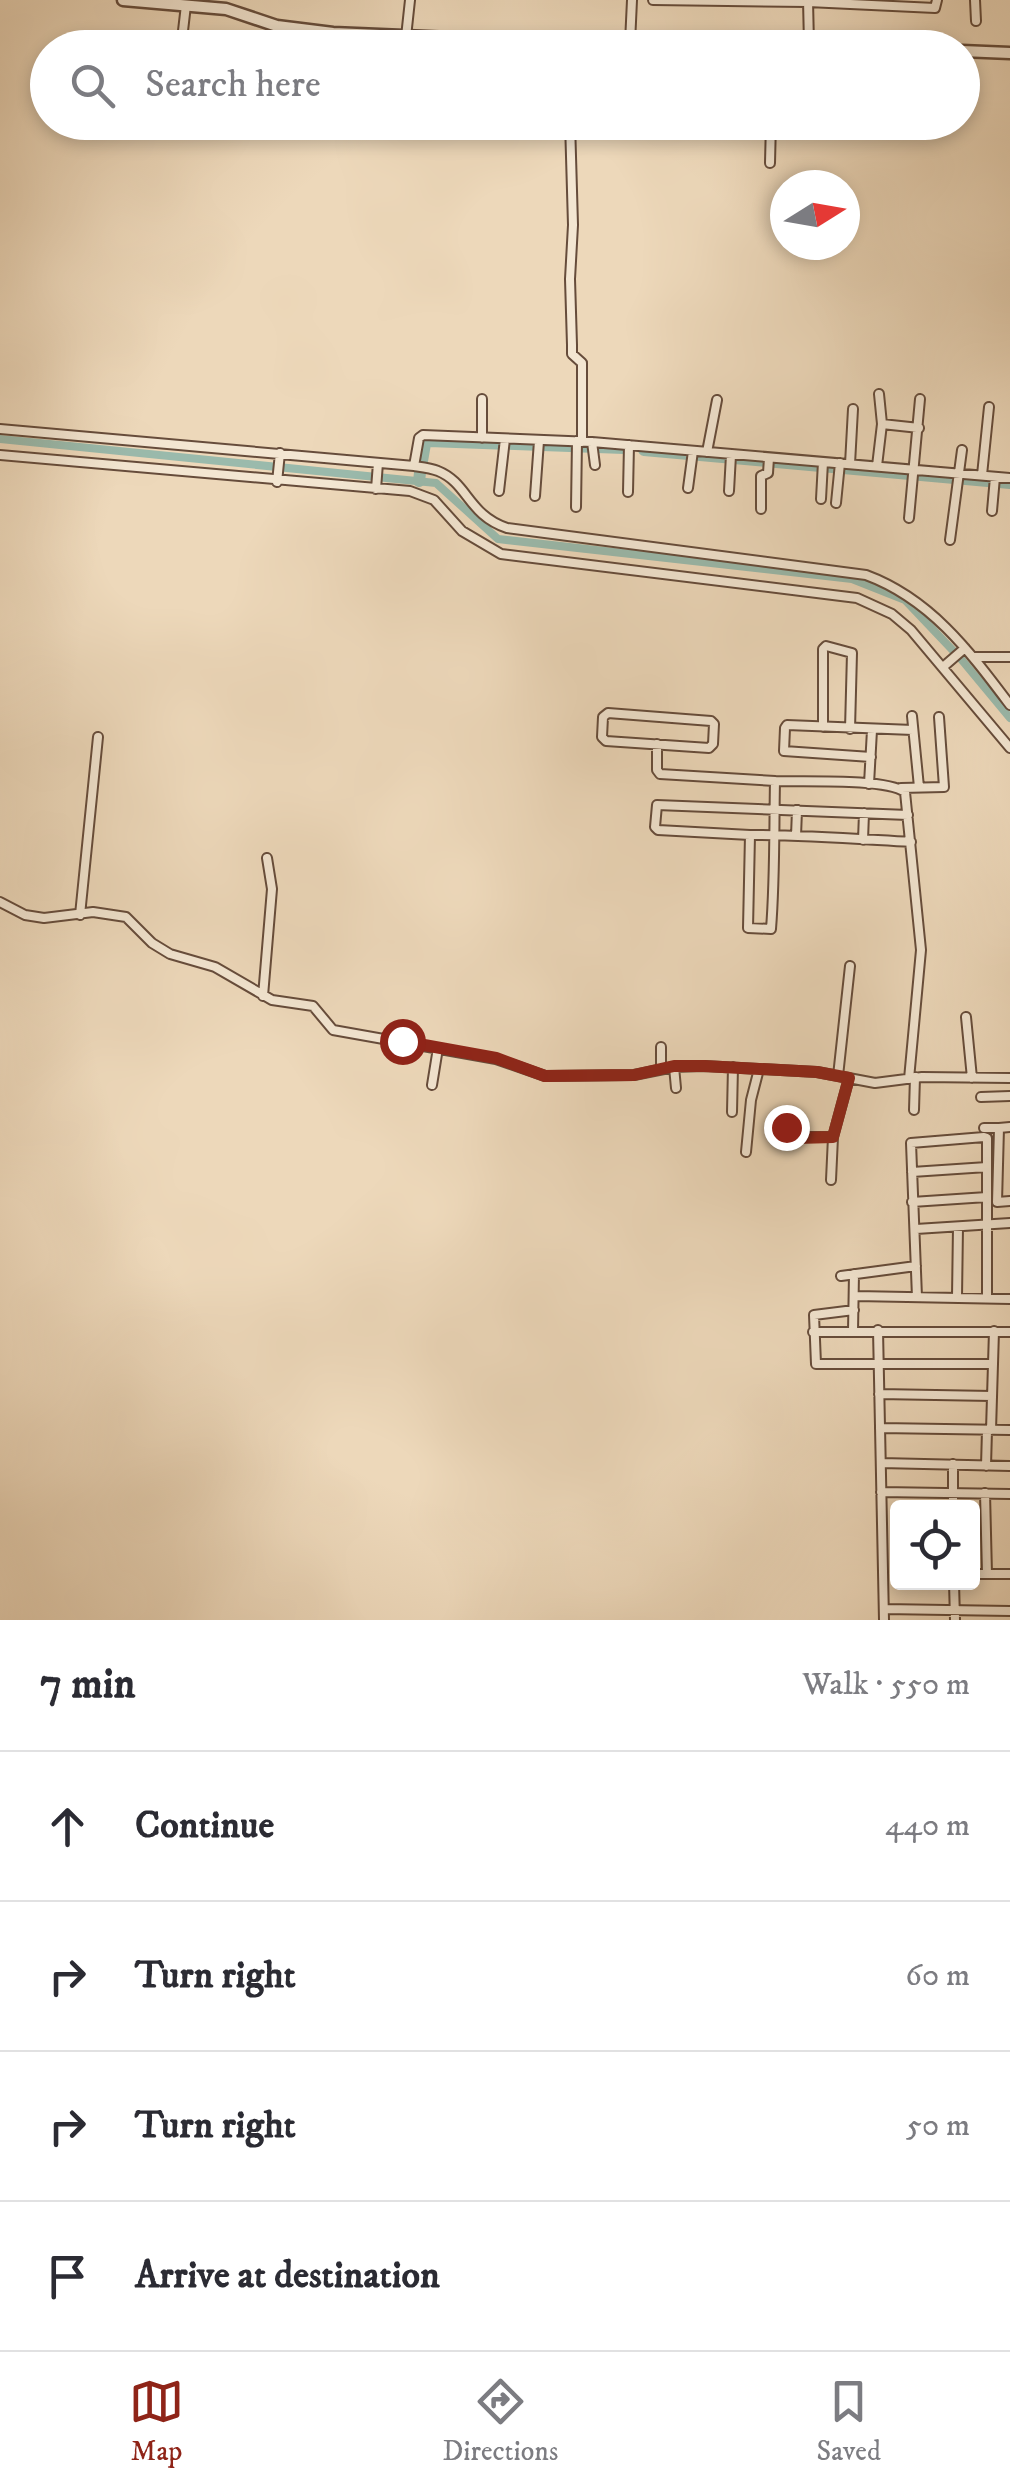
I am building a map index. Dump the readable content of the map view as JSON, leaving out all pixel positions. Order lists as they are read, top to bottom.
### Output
{
  "north": "right",
  "page": {
    "search": "Search here",
    "heading": ["7 min", "Walk · 550 m"],
    "list": [
      ["Continue", "440 m"],
      ["Turn right", "60 m"],
      ["Turn right", "50 m"],
      "Arrive at destination"
    ],
    "nav": ["Map", "Directions", "Saved"]
  }
}
